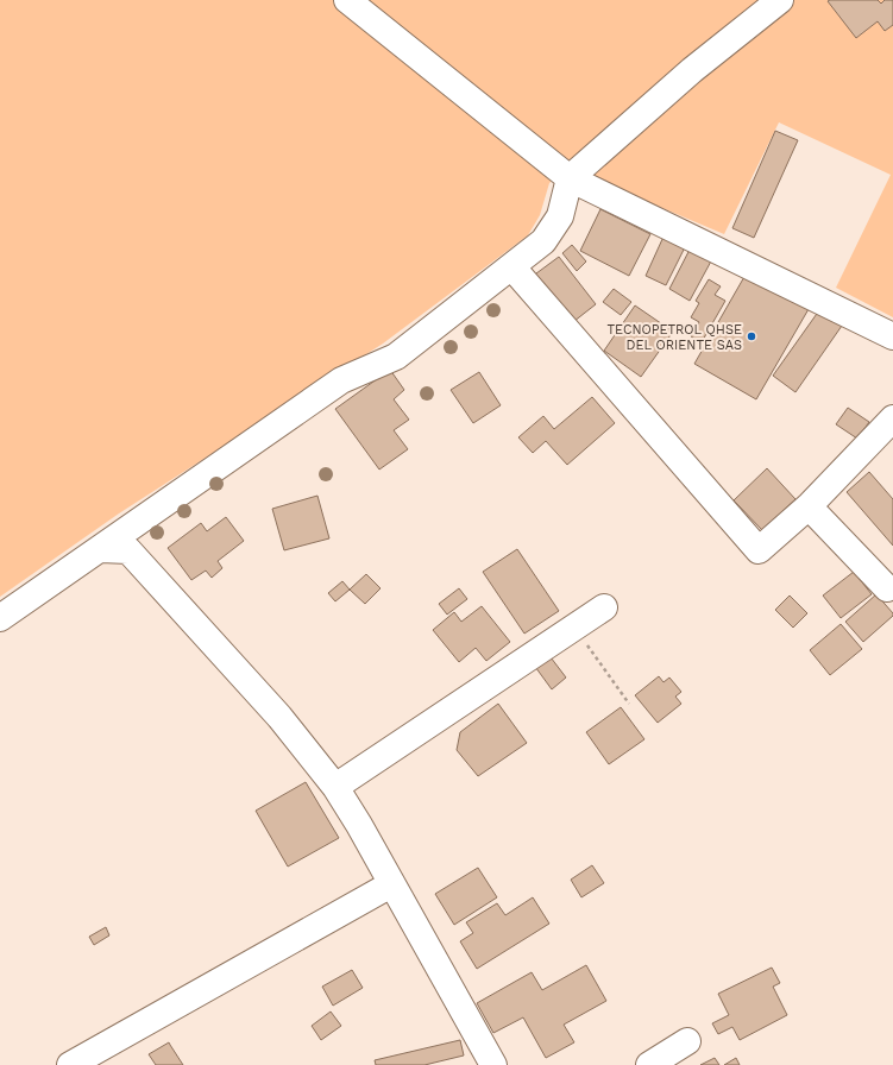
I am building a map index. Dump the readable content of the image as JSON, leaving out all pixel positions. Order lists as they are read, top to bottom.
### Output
{
  "places": ["TECNOPETROL QHSE DEL ORIENTE SAS"]
}
